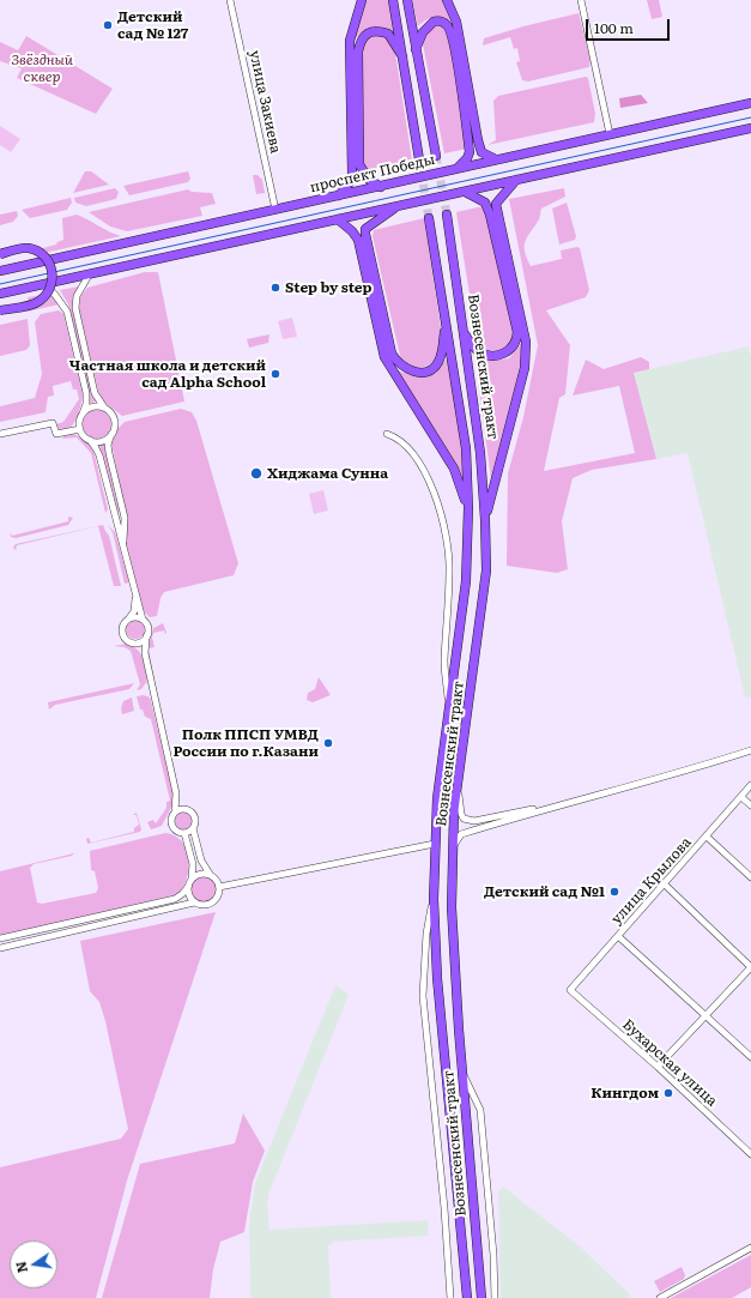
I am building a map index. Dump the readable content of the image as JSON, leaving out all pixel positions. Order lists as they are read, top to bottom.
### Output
{
  "streets": {
    "main road": ["проспект Победы", "Вознесенский тракт"],
    "street": ["улица Закиева", "улица Крылова", "Бухарская улица"]
  },
  "crossings": [
    ["улица Закиева", "проспект Победы"],
    ["улица Крылова", "Бухарская улица"]
  ],
  "parks": ["Звёздный сквер"],
  "places": [
    "Детский сад № 127",
    "Step by step",
    "Частная школа и детский сад Alpha School",
    "Хиджама Сунна",
    "Полк ППСП УМВД России по г.Казани",
    "Детский сад №1",
    "Кингдом"
  ],
  "scale_bar": "100 m",
  "north": "left"
}
